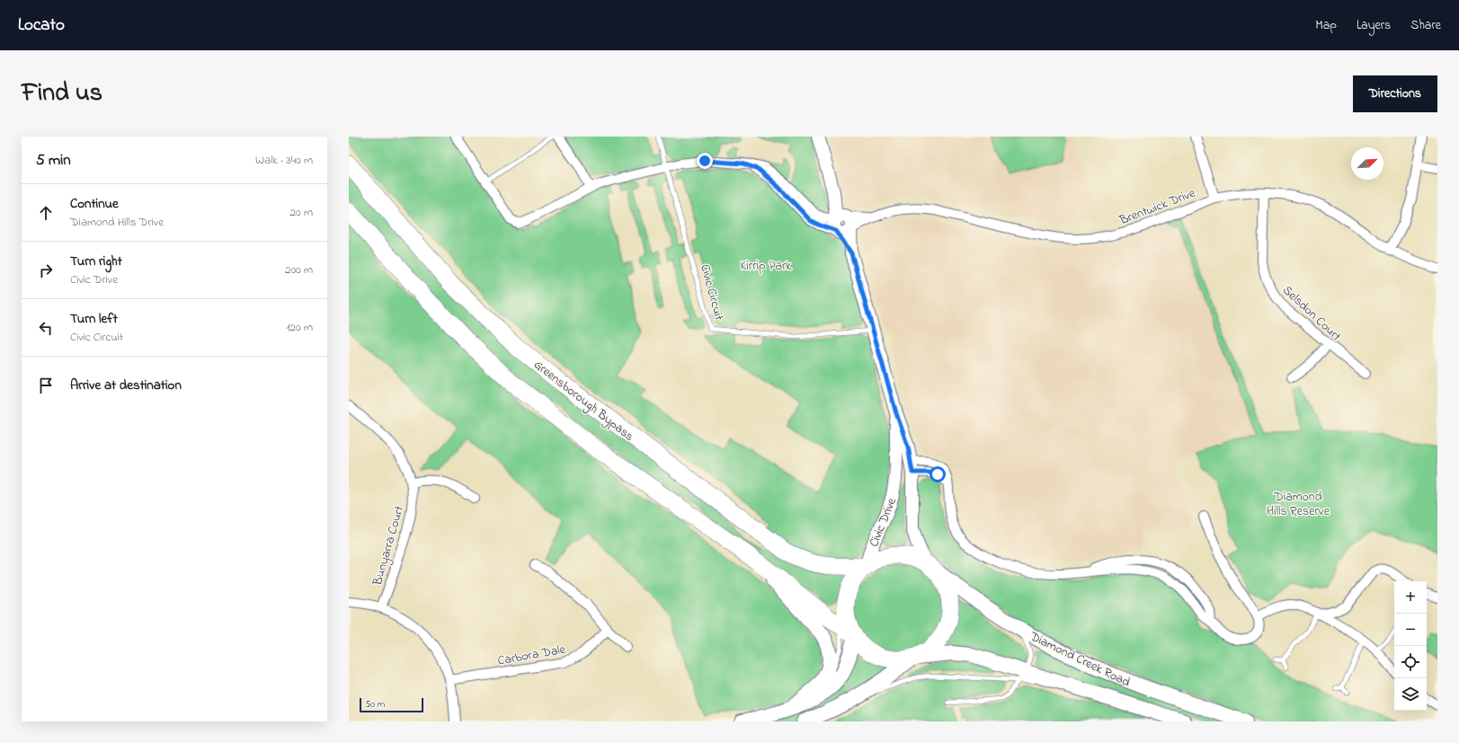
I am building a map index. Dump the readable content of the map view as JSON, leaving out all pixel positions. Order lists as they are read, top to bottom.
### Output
{
  "streets": {
    "highway": ["Greensborough Bypass"],
    "main road": ["Diamond Creek Road"],
    "street": [
      "Brentwick Drive",
      "Selsdon Court",
      "Civic Drive",
      "Bunyarra Court",
      "Carbora Dale"
    ],
    "lane": ["Civic Circuit"]
  },
  "crossings": [
    ["Brentwick Drive", "Selsdon Court"],
    ["Brentwick Drive", "Civic Drive"],
    ["Civic Circuit", "Civic Drive"],
    ["Greensborough Bypass", "Civic Drive"],
    ["Greensborough Bypass", "Diamond Creek Road"],
    ["Civic Drive", "Diamond Creek Road"]
  ],
  "parks": ["Kirrip Park", "Diamond Hills Reserve"],
  "scale_bar": "50 m",
  "north": "top right",
  "page": {
    "header": "Locato",
    "nav": ["Map", "Layers", "Share"],
    "title": "Find us",
    "buttons": "Directions",
    "heading": ["5 min", "Walk · 340 m"],
    "list": [
      ["Continue", "Diamond Hills Drive", "20 m"],
      ["Turn right", "Civic Drive", "200 m"],
      ["Turn left", "Civic Circuit", "120 m"],
      "Arrive at destination"
    ],
    "map_buttons": ["+", "−"],
    "scale": "50 m"
  }
}
